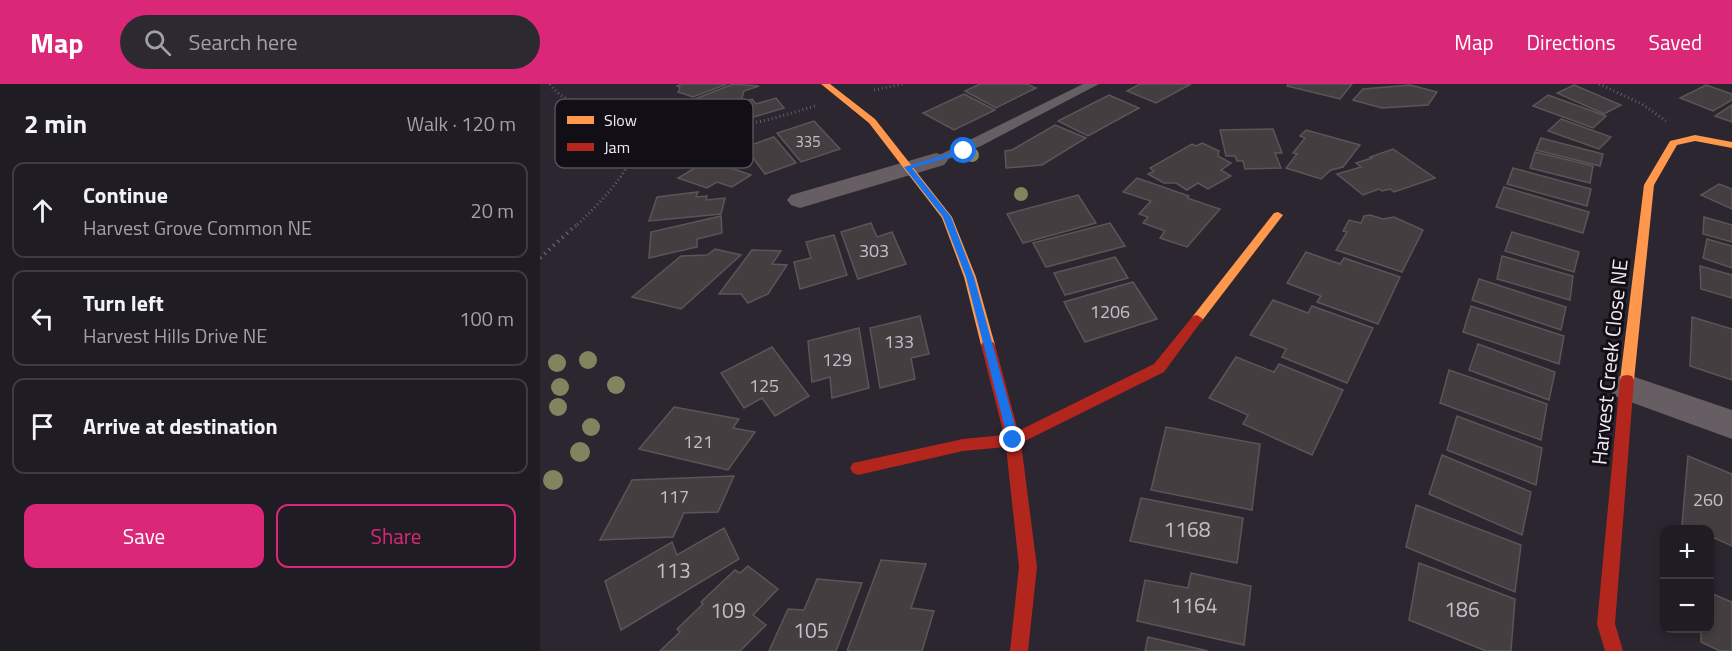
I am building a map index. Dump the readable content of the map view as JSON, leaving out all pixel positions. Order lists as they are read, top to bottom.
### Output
{
  "streets": {
    "street": ["Harvest Creek Close NE"]
  },
  "house_numbers": [
    "335",
    "303",
    "1206",
    "133",
    "129",
    "125",
    "121",
    "117",
    "260",
    "1168",
    "113",
    "1164",
    "186",
    "109",
    "105"
  ],
  "legend": ["Slow", "Jam"],
  "page": {
    "header": "Map",
    "search": "Search here",
    "nav": ["Map", "Directions", "Saved"],
    "heading": ["2 min", "Walk · 120 m"],
    "list": [
      ["Continue", "Harvest Grove Common NE", "20 m"],
      ["Turn left", "Harvest Hills Drive NE", "100 m"],
      "Arrive at destination"
    ],
    "buttons": ["Save", "Share"],
    "map_buttons": ["+", "−"]
  }
}
